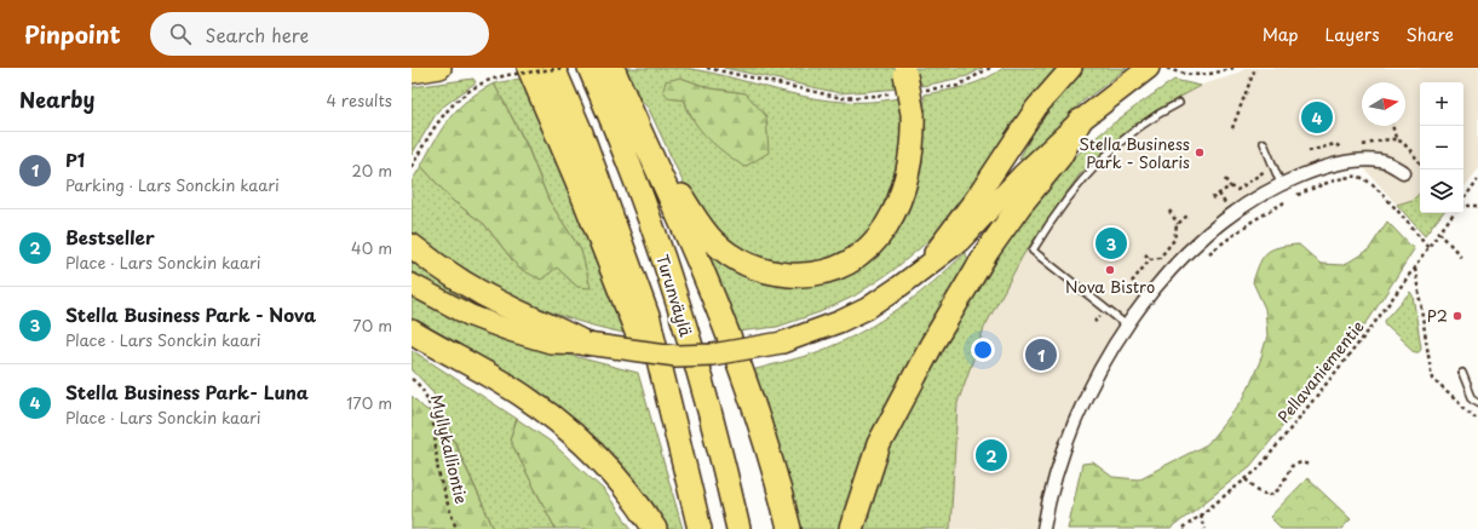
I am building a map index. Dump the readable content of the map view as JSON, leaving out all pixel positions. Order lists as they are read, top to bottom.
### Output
{
  "streets": {
    "highway": ["Turunväylä"],
    "path": ["Pellavaniementie", "Myllykalliontie"]
  },
  "places": ["Stella Business Park - Solaris", "Nova Bistro", "P2"],
  "north": "right",
  "page": {
    "header": "Pinpoint",
    "search": "Search here",
    "nav": ["Map", "Layers", "Share"],
    "heading": ["Nearby", "4 results"],
    "map_buttons": ["+", "−"],
    "pins": [
      "4",
      "3",
      "1",
      "2"
    ],
    "list": [
      {
        "mark": "1",
        "name": "P1",
        "note": "Parking · Lars Sonckin kaari",
        "value": "20 m"
      },
      {
        "mark": "2",
        "name": "Bestseller",
        "note": "Place · Lars Sonckin kaari",
        "value": "40 m"
      },
      {
        "mark": "3",
        "name": "Stella Business Park - Nova",
        "note": "Place · Lars Sonckin kaari",
        "value": "70 m"
      },
      {
        "mark": "4",
        "name": "Stella Business Park- Luna",
        "note": "Place · Lars Sonckin kaari",
        "value": "170 m"
      }
    ]
  }
}
